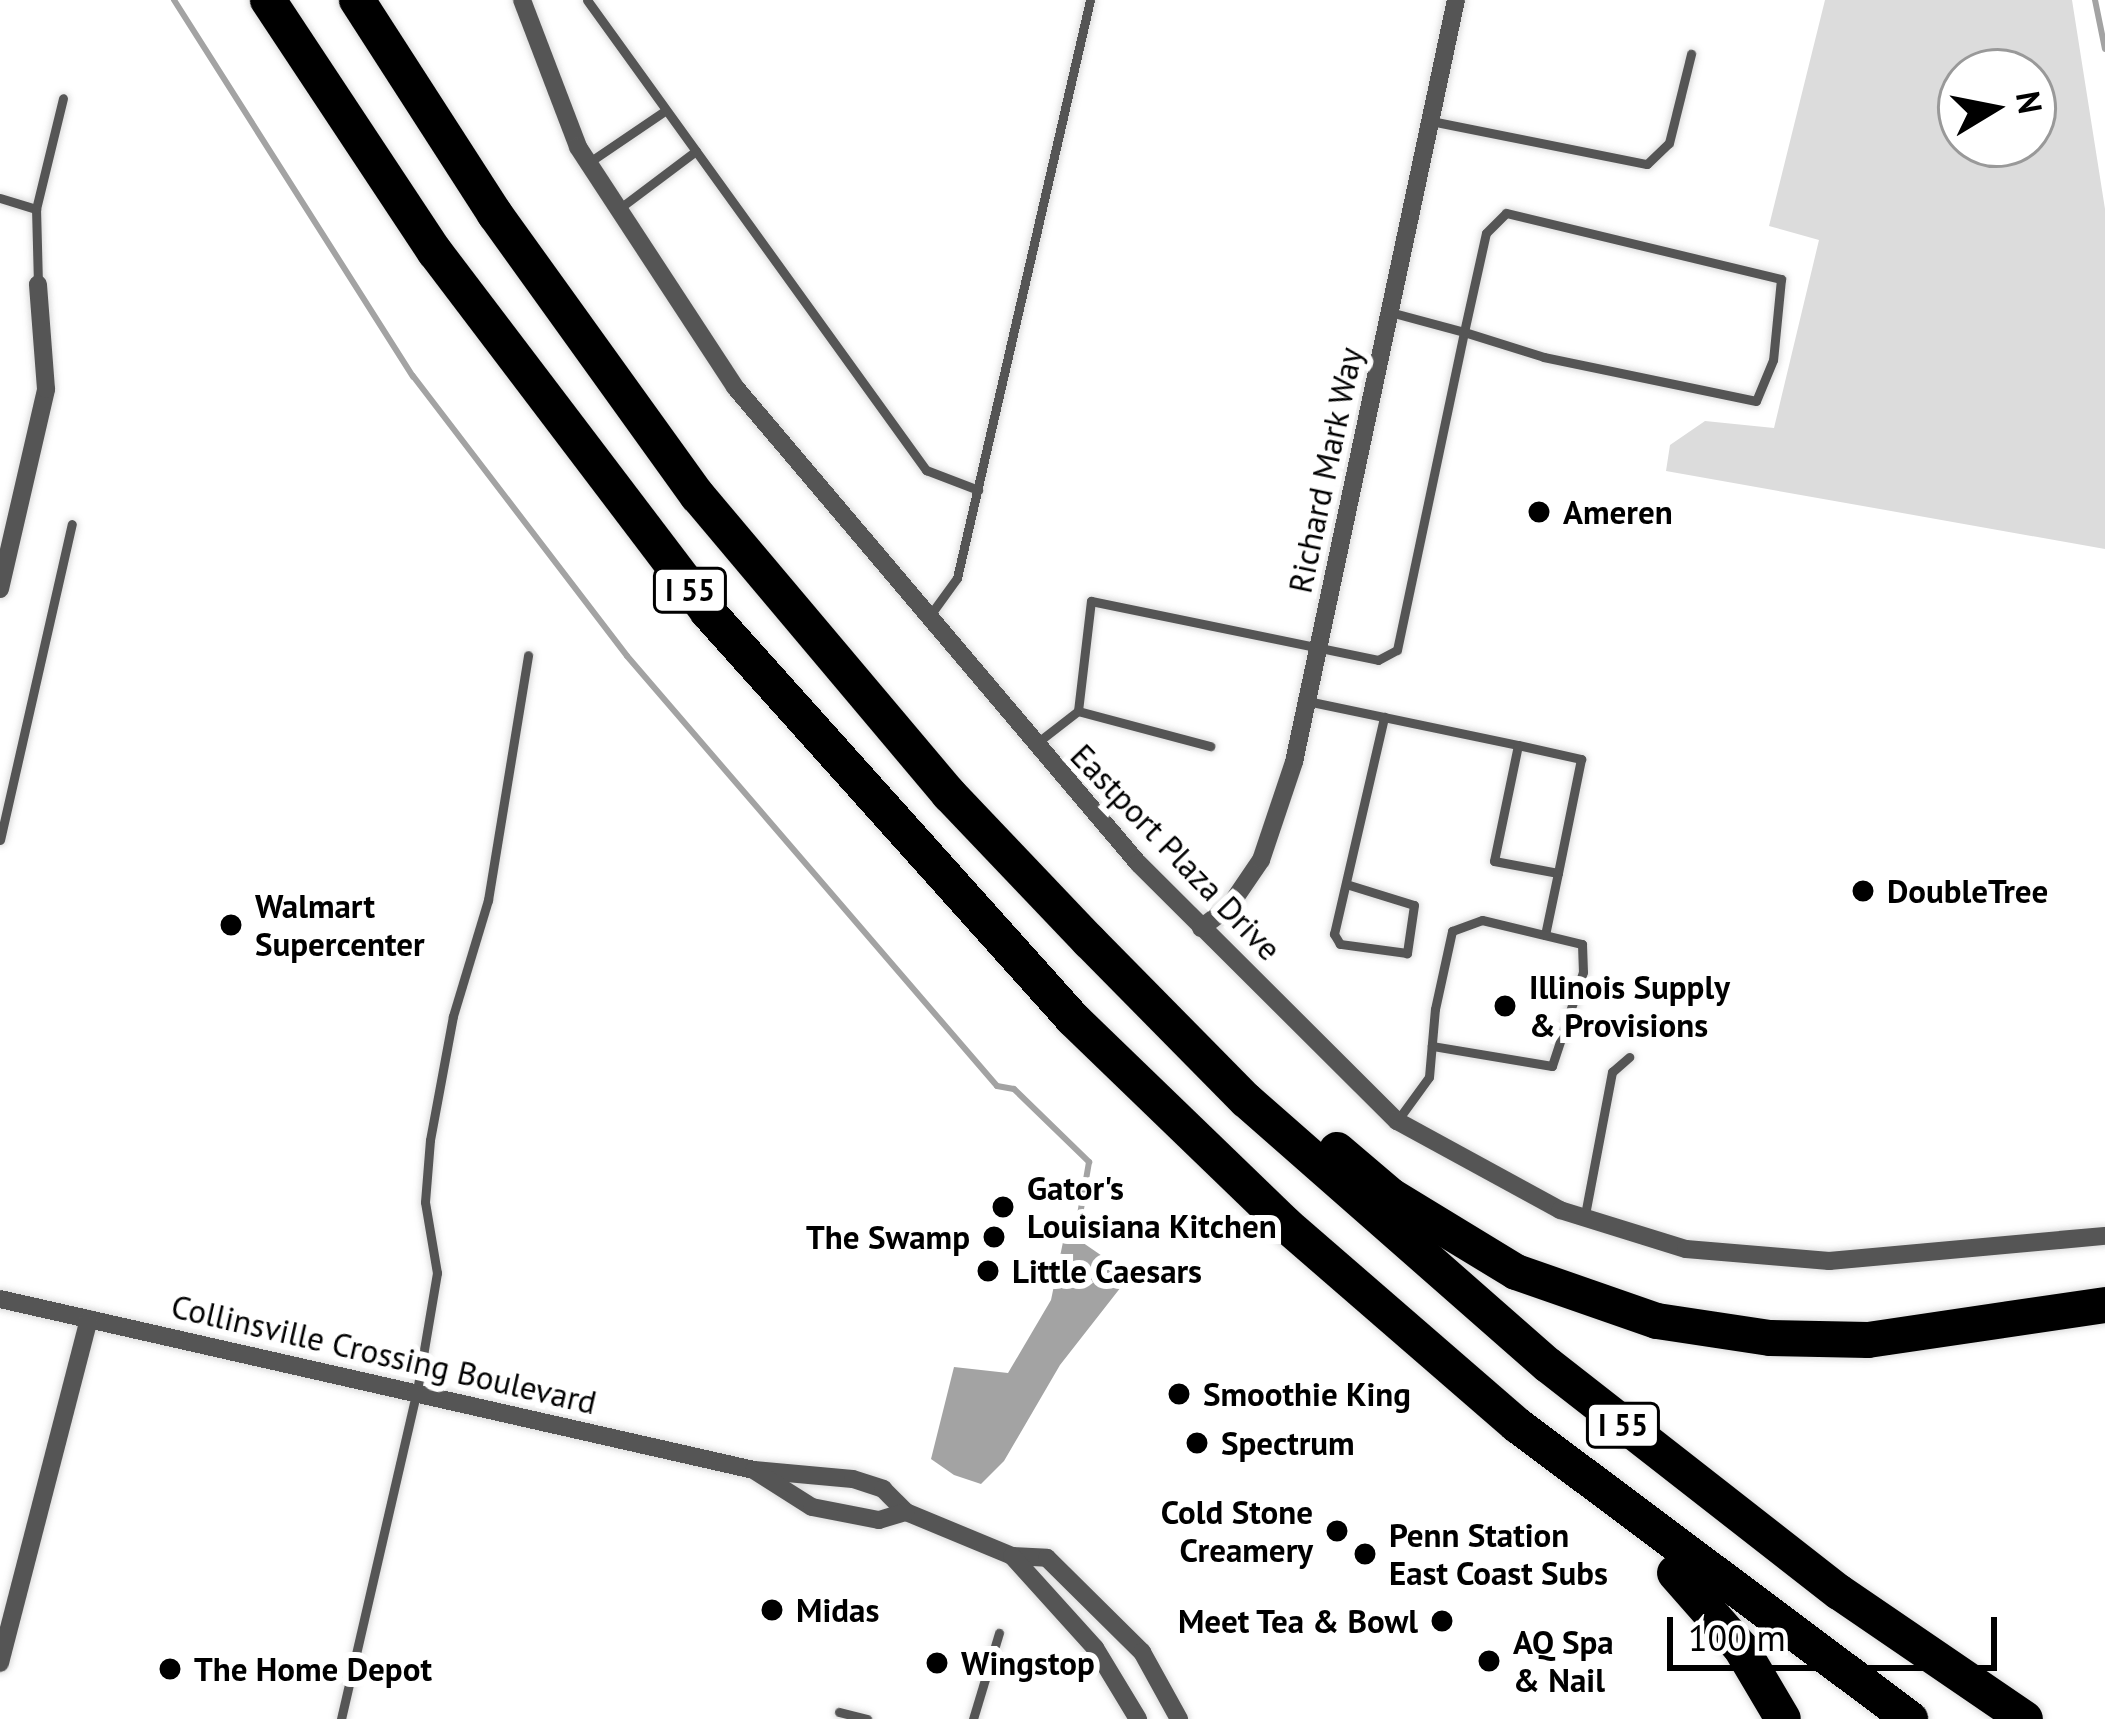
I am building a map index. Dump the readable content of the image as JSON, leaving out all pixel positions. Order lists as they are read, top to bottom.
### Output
{
  "streets": {
    "highway": ["I 55"],
    "street": ["Richard Mark Way", "Eastport Plaza Drive", "Collinsville Crossing Boulevard"]
  },
  "crossings": [
    ["Richard Mark Way", "Eastport Plaza Drive"]
  ],
  "places": [
    "Ameren",
    "DoubleTree",
    "Walmart Supercenter",
    "Illinois Supply & Provisions",
    "Gator's Louisiana Kitchen",
    "The Swamp",
    "Little Caesars",
    "Smoothie King",
    "Spectrum",
    "Cold Stone Creamery",
    "Penn Station East Coast Subs",
    "Midas",
    "Meet Tea & Bowl",
    "AQ Spa & Nail",
    "Wingstop",
    "The Home Depot"
  ],
  "scale_bar": "100 m",
  "north": "right"
}
